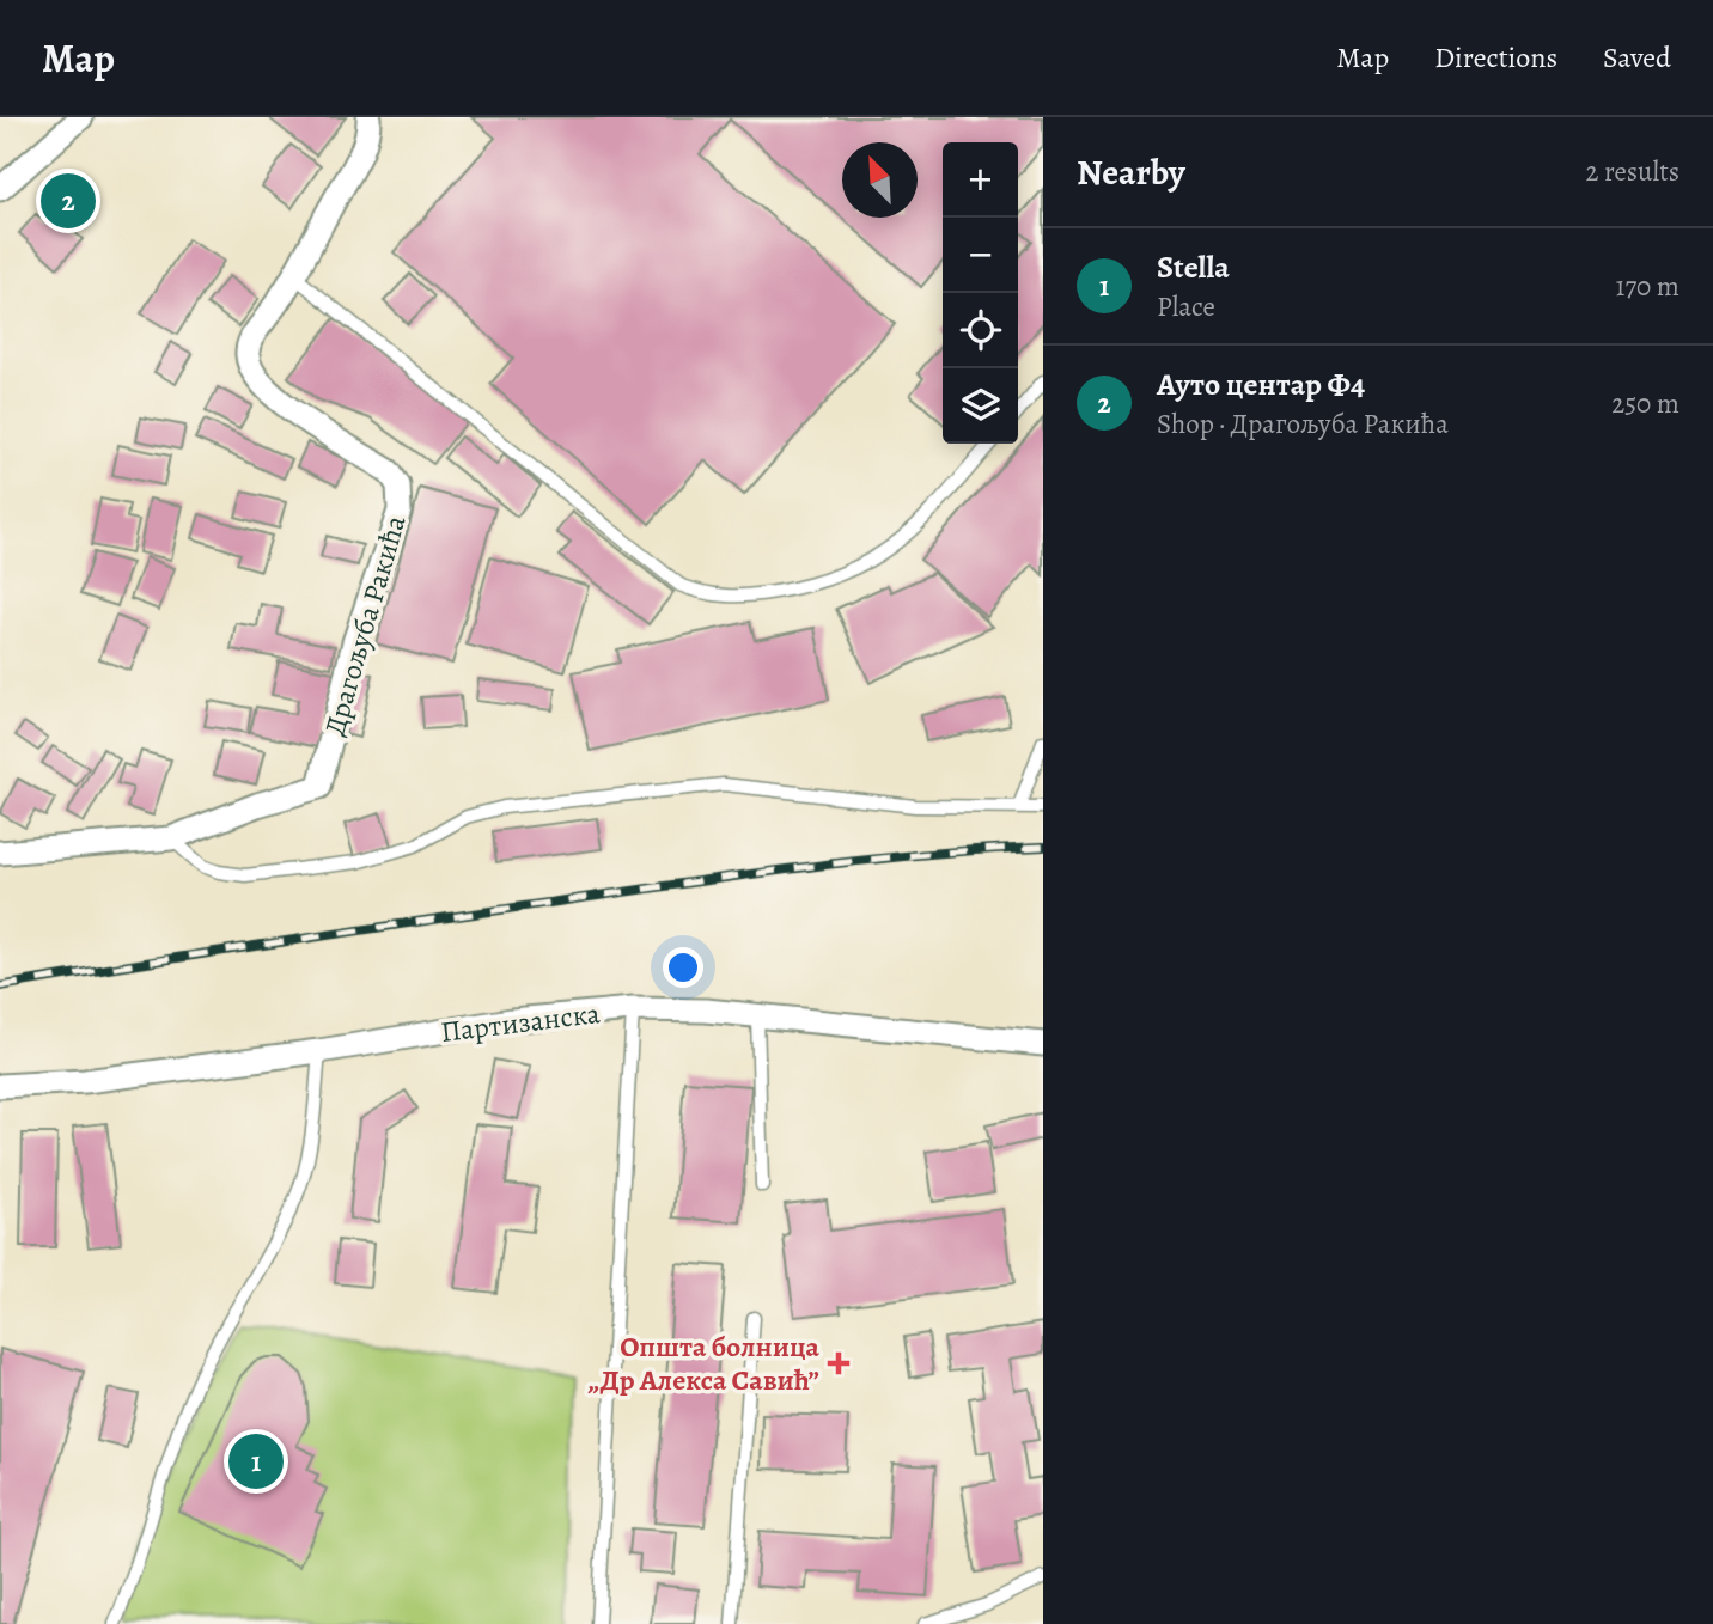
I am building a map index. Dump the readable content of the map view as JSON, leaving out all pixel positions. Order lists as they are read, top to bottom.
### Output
{
  "streets": {
    "street": ["Драгољуба Ракића", "Партизанска"]
  },
  "places": {
    "health": ["Општа болница „Др Алекса Савић”"]
  },
  "north": "top left",
  "page": {
    "header": "Map",
    "nav": ["Map", "Directions", "Saved"],
    "heading": ["Nearby", "2 results"],
    "map_buttons": ["+", "−"],
    "pins": ["2", "1"],
    "list": [
      {
        "mark": "1",
        "name": "Stella",
        "note": "Place",
        "value": "170 m"
      },
      {
        "mark": "2",
        "name": "Ауто центар Ф4",
        "note": "Shop · Драгољуба Ракића",
        "value": "250 m"
      }
    ]
  }
}
